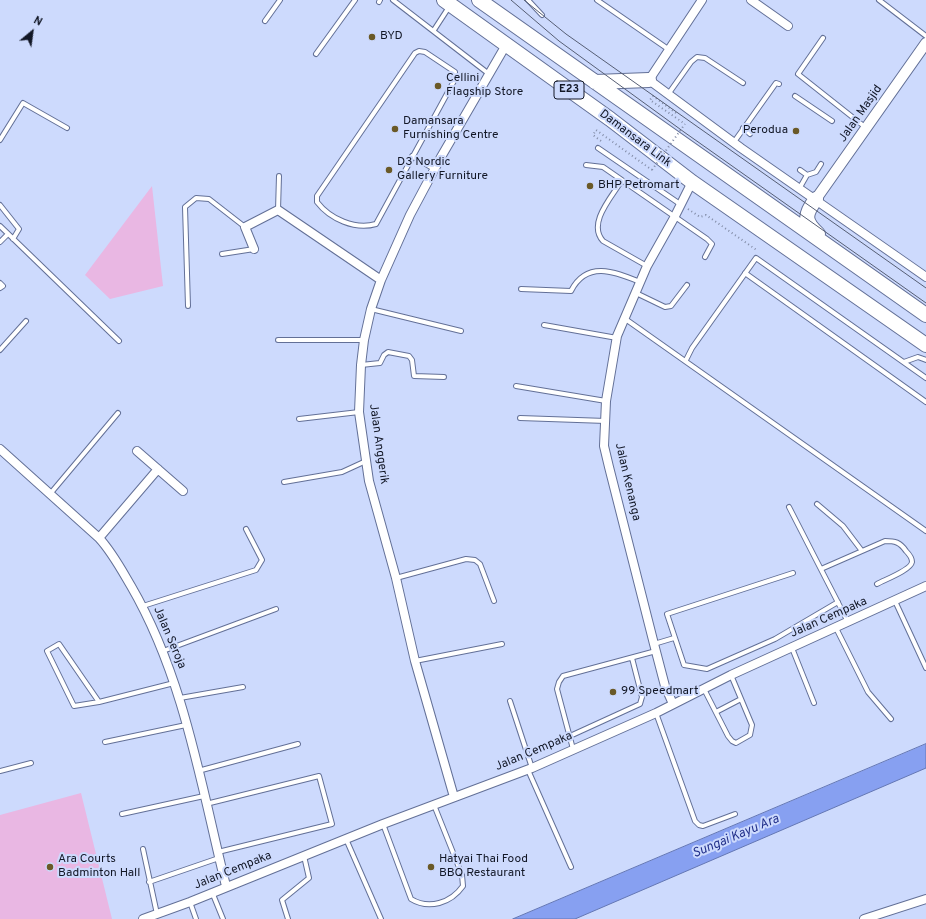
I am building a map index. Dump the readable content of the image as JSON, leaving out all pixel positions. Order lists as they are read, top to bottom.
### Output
{
  "streets": {
    "highway": ["E23", "Damansara Link"],
    "street": [
      "Jalan Masjid",
      "Jalan Anggerik",
      "Jalan Kenanga",
      "Jalan Cempaka",
      "Jalan Seroja"
    ]
  },
  "crossings": [
    ["Damansara Link", "Jalan Anggerik"],
    ["Damansara Link", "Jalan Kenanga"],
    ["Jalan Anggerik", "Jalan Cempaka"],
    ["Jalan Kenanga", "Jalan Cempaka"],
    ["Jalan Cempaka", "Jalan Seroja"]
  ],
  "water": ["Sungai Kayu Ara"],
  "places": [
    "BYD",
    "Cellini Flagship Store",
    "Damansara Furnishing Centre",
    "Perodua",
    "D3 Nordic Gallery Furniture",
    "BHP Petromart",
    "99 Speedmart",
    "Ara Courts Badminton Hall",
    "Hatyai Thai Food BBQ Restaurant"
  ],
  "north": "top right"
}
